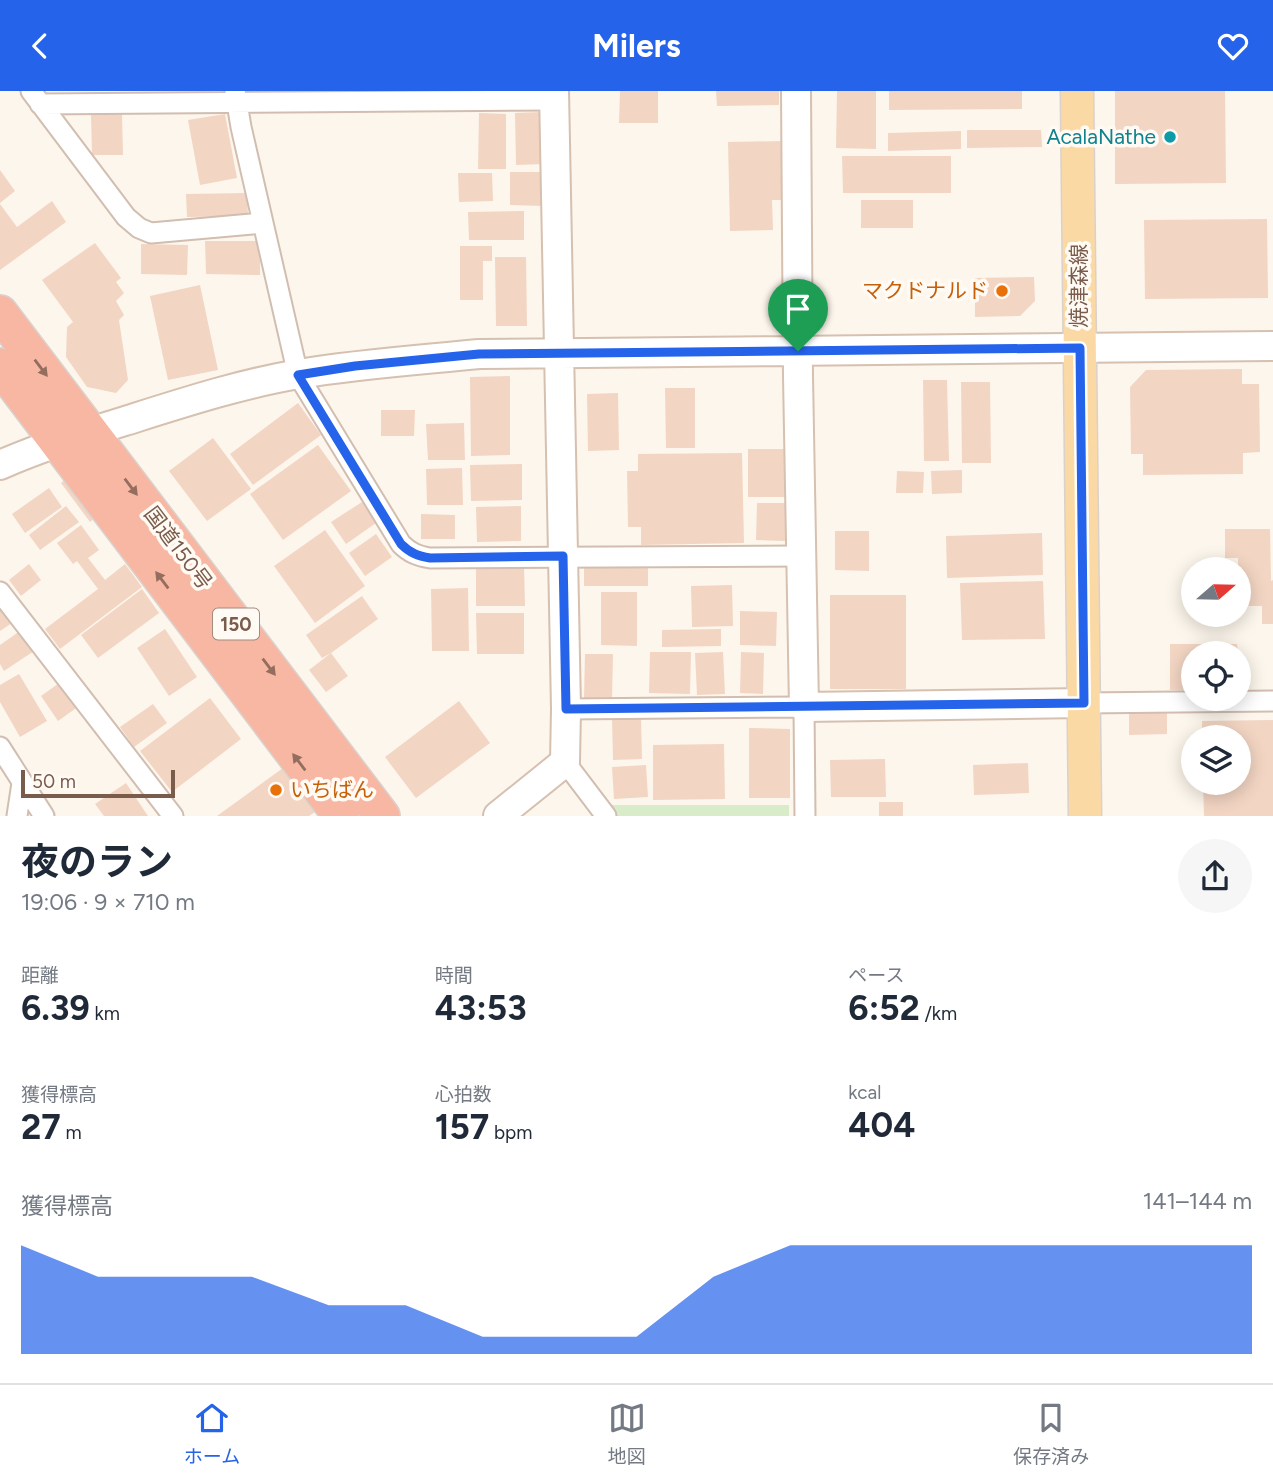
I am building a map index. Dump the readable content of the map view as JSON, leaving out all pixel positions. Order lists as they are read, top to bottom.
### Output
{
  "streets": {
    "highway": ["国道150号", "150"],
    "main road": ["焼津森線"]
  },
  "places": ["AcalaNathe", "マクドナルド", "いちばん"],
  "scale_bar": "50 m",
  "north": "right",
  "page": {
    "header": "Milers",
    "scale": "50 m",
    "heading": ["夜のラン", "19:06 · 9 × 710 m"],
    "stats": [
      ["距離", "6.39 km"],
      ["時間", "43:53"],
      ["ペース", "6:52 /km"],
      ["獲得標高", "27 m"],
      ["心拍数", "157 bpm"],
      ["kcal", "404"]
    ],
    "chart": ["獲得標高", "141–144 m"],
    "tabs": ["ホーム", "地図", "保存済み"]
  }
}
